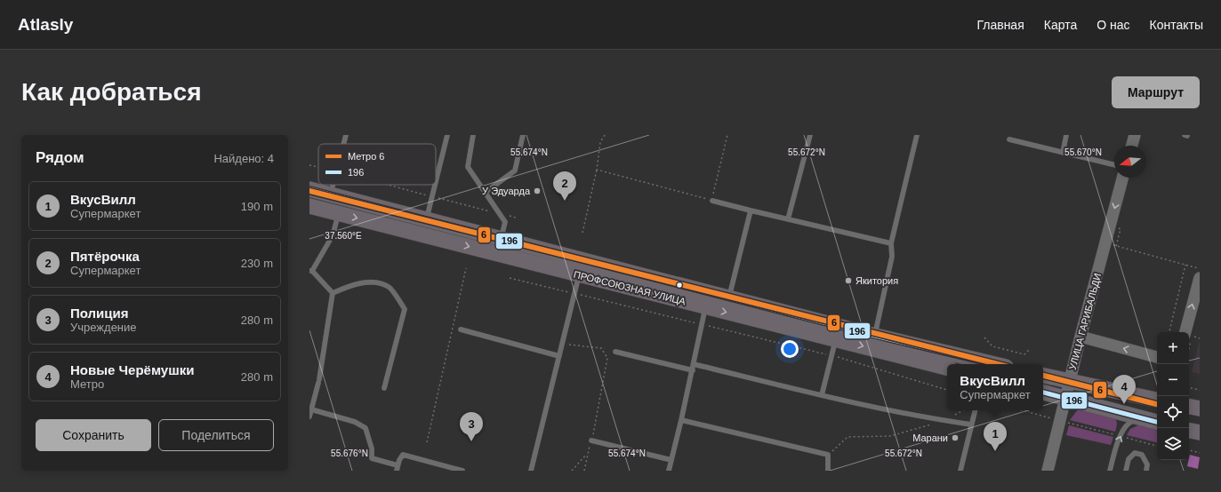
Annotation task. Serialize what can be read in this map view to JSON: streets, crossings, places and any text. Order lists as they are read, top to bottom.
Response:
{
  "streets": {
    "main road": ["ПРОФСОЮЗНАЯ УЛИЦА"],
    "street": ["УЛИЦА ГАРИБАЛЬДИ"]
  },
  "places": ["У Эдуарда", "Якитория", "Марани"],
  "lines": ["transit line 196", "metro line 6"],
  "legend": ["Метро 6", "196"],
  "north": "left",
  "page": {
    "header": "Atlasly",
    "nav": [
      "Главная",
      "Карта",
      "О нас",
      "Контакты"
    ],
    "buttons": [
      "Маршрут",
      ["Сохранить", "Поделиться"]
    ],
    "title": "Как добраться",
    "heading": ["Рядом", "Найдено: 4"],
    "pins": [
      "2",
      "4",
      "3",
      "1"
    ],
    "list": [
      {
        "mark": "1",
        "name": "ВкусВилл",
        "note": "Супермаркет",
        "value": "190 m"
      },
      {
        "mark": "2",
        "name": "Пятёрочка",
        "note": "Супермаркет",
        "value": "230 m"
      },
      {
        "mark": "3",
        "name": "Полиция",
        "note": "Учреждение",
        "value": "280 m"
      },
      {
        "mark": "4",
        "name": "Новые Черёмушки",
        "note": "Метро",
        "value": "280 m"
      }
    ],
    "map_buttons": ["+", "−"],
    "popup": ["ВкусВилл", "Супермаркет"]
  },
  "coordinates": [
    "55.674°N",
    "55.672°N",
    "55.670°N",
    "37.560°E",
    "55.676°N"
  ]
}
